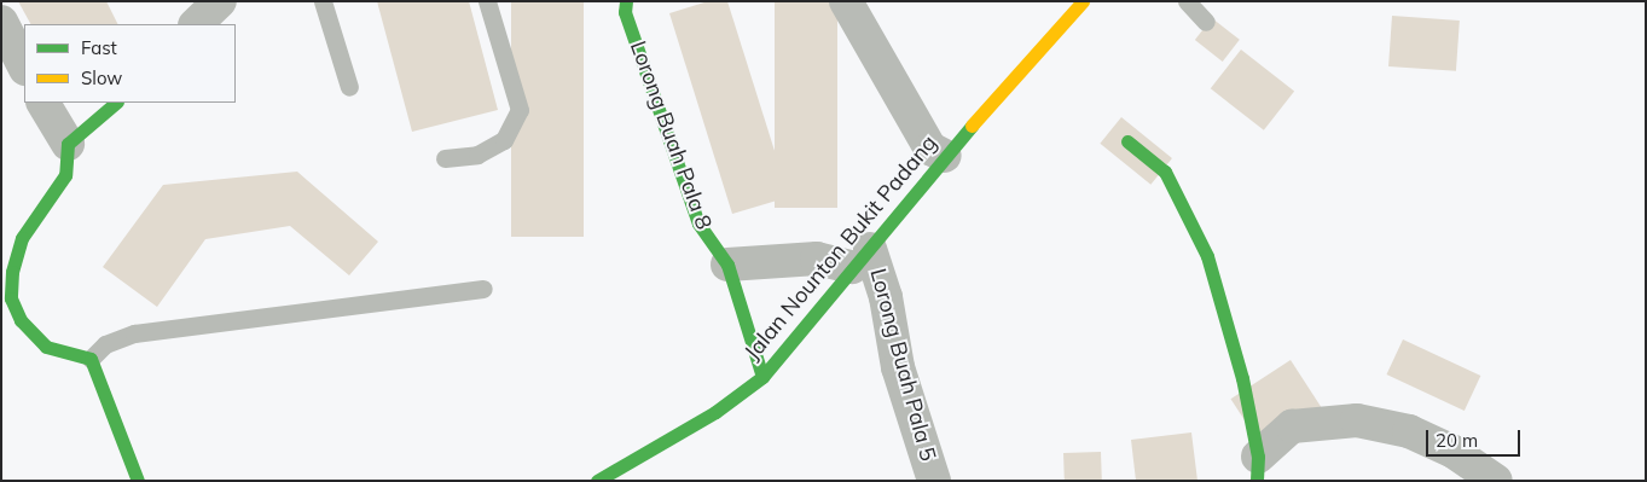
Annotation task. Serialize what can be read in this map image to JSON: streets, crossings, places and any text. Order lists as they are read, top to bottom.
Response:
{
  "streets": {
    "street": ["Lorong Buah Pala 8", "Jalan Nounton Bukit Padang", "Lorong Buah Pala 5"]
  },
  "crossings": [
    ["Lorong Buah Pala 8", "Jalan Nounton Bukit Padang"],
    ["Jalan Nounton Bukit Padang", "Lorong Buah Pala 5"]
  ],
  "legend": ["Fast", "Slow"],
  "scale_bar": "20 m"
}
